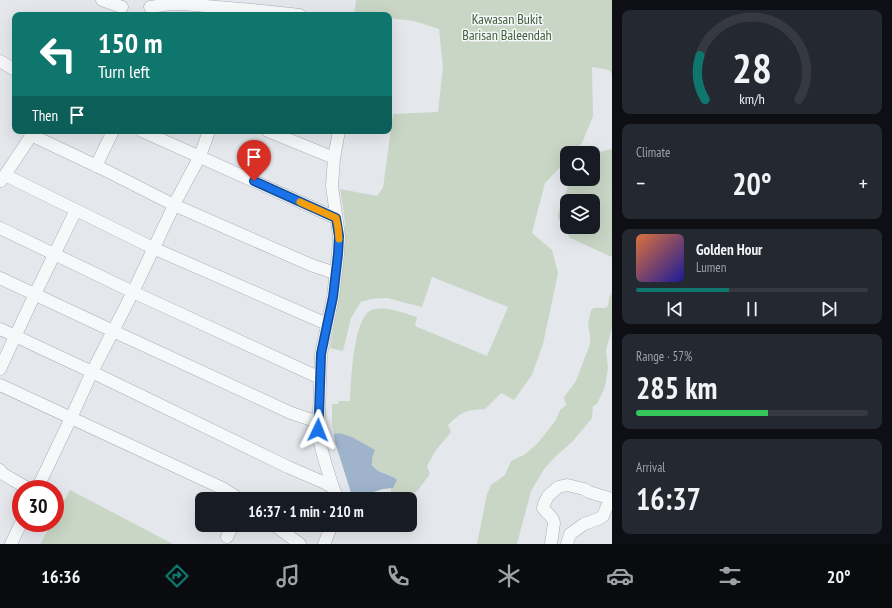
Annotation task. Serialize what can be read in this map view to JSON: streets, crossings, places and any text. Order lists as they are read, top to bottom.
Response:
{
  "parks": ["Kawasan Bukit Barisan Baleendah"],
  "page": {
    "turn": ["150 m", "Turn left"],
    "then": "Then",
    "tile": [
      "Climate",
      ["Range · 57%", "285 km"],
      ["Arrival", "16:37"]
    ],
    "heat": ["−", "20°", "+"],
    "song": ["Golden Hour", "Lumen"],
    "limit": "30",
    "trip": "16:37 · 1 min · 210 m",
    "tabs": ["16:36", "20°"],
    "gauge": ["28", "km/h"]
  }
}
